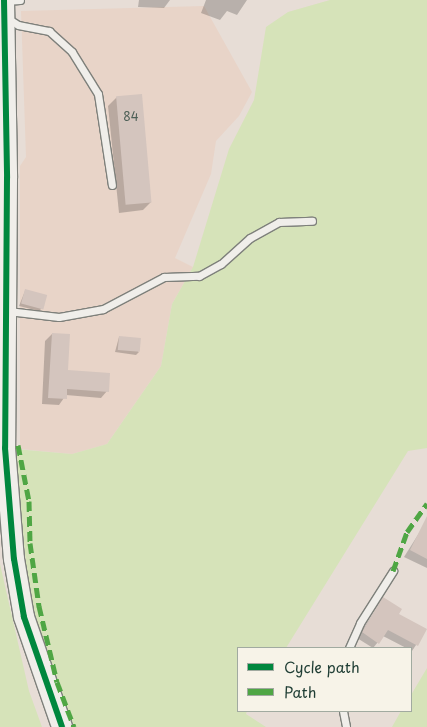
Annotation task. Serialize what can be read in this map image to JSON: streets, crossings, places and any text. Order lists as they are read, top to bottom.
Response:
{
  "house_numbers": ["84"],
  "legend": ["Cycle path", "Path"]
}
